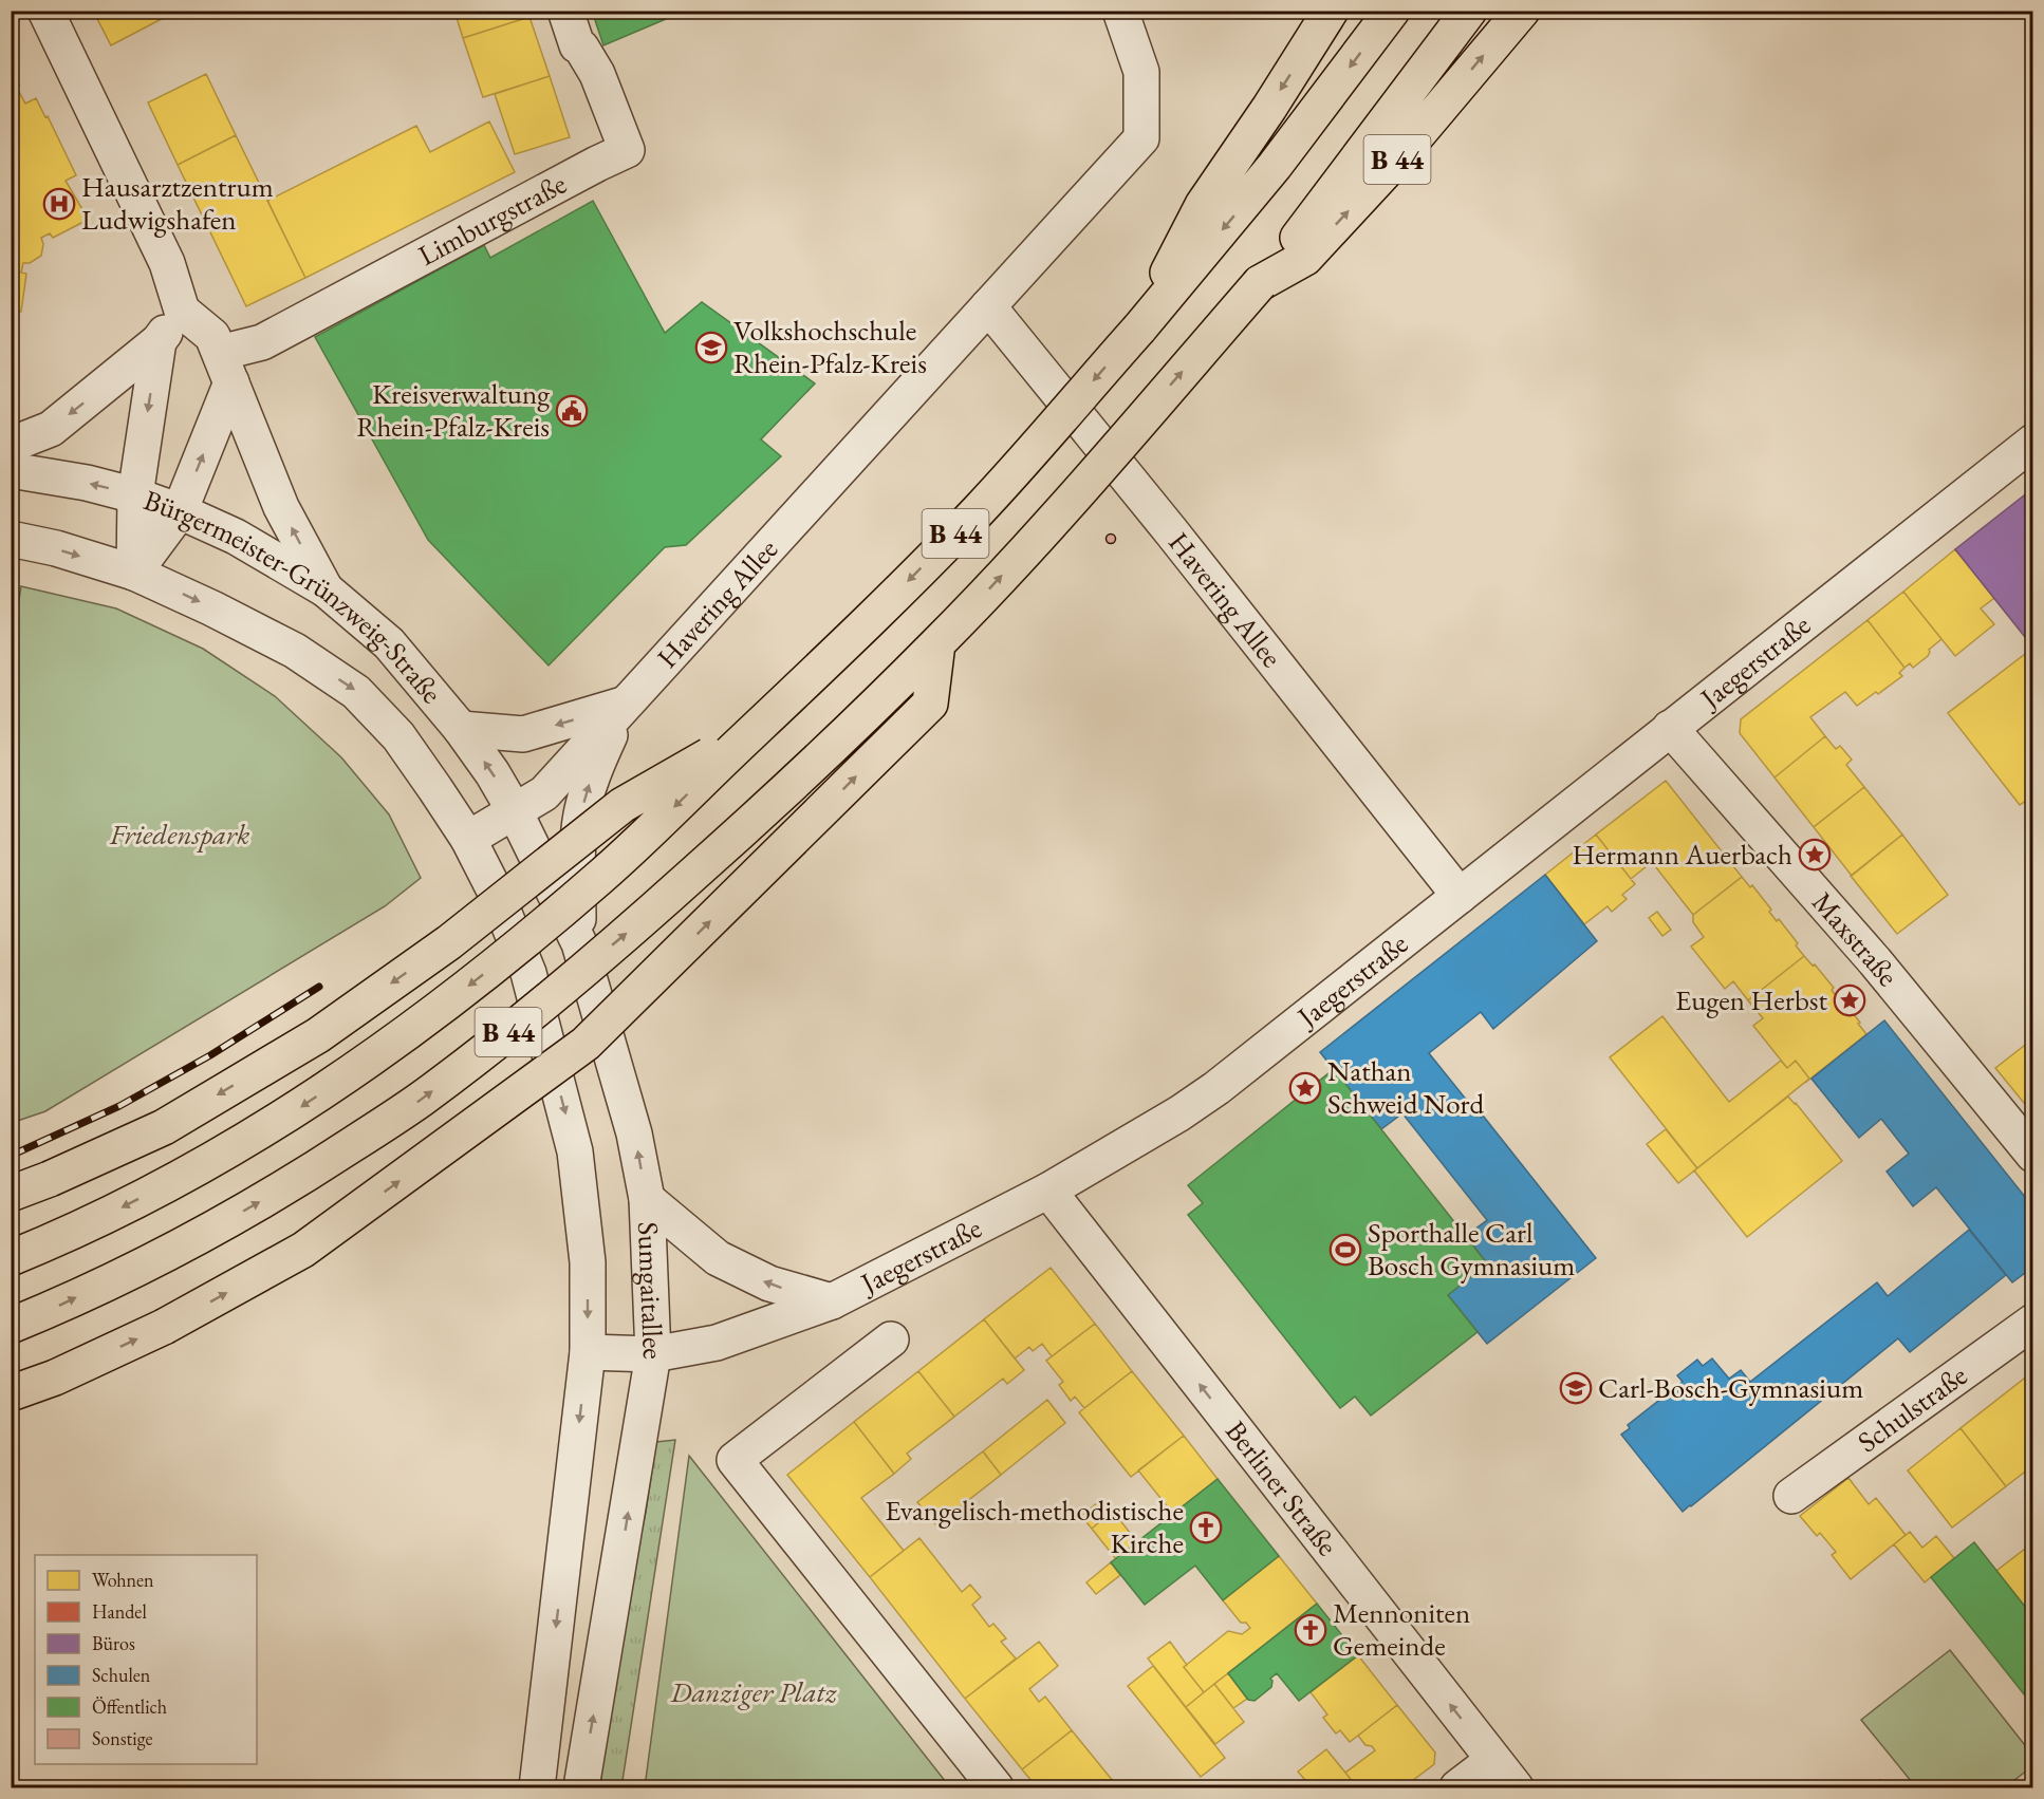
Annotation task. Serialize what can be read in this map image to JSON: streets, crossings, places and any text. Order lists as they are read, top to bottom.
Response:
{
  "streets": {
    "highway": ["B 44"],
    "street": [
      "Limburgstraße",
      "Havering Allee",
      "Bürgermeister-Grünzweig-Straße",
      "Jaegerstraße",
      "Maxstraße",
      "Sumgaitallee",
      "Schulstraße",
      "Berliner Straße"
    ]
  },
  "crossings": [
    ["Havering Allee", "Bürgermeister-Grünzweig-Straße"],
    ["Havering Allee", "Jaegerstraße"],
    ["Havering Allee", "Sumgaitallee"],
    ["Bürgermeister-Grünzweig-Straße", "Sumgaitallee"],
    ["Jaegerstraße", "Maxstraße"],
    ["Jaegerstraße", "Sumgaitallee"],
    ["Jaegerstraße", "Berliner Straße"]
  ],
  "one_way": ["Berliner Straße"],
  "parks": ["Friedenspark", "Danziger Platz"],
  "places": {
    "hospital": ["Hausarztzentrum Ludwigshafen"],
    "school or university": ["Volkshochschule Rhein-Pfalz-Kreis", "Carl-Bosch-Gymnasium"],
    "public building": ["Kreisverwaltung Rhein-Pfalz-Kreis"],
    "place": ["Hermann Auerbach", "Eugen Herbst", "Nathan Schweid Nord"],
    "sports": ["Sporthalle Carl Bosch Gymnasium"],
    "church": ["Evangelisch-methodistische Kirche", "Mennoniten Gemeinde"]
  },
  "legend": [
    "Wohnen",
    "Handel",
    "Büros",
    "Schulen",
    "Öffentlich",
    "Sonstige"
  ]
}
